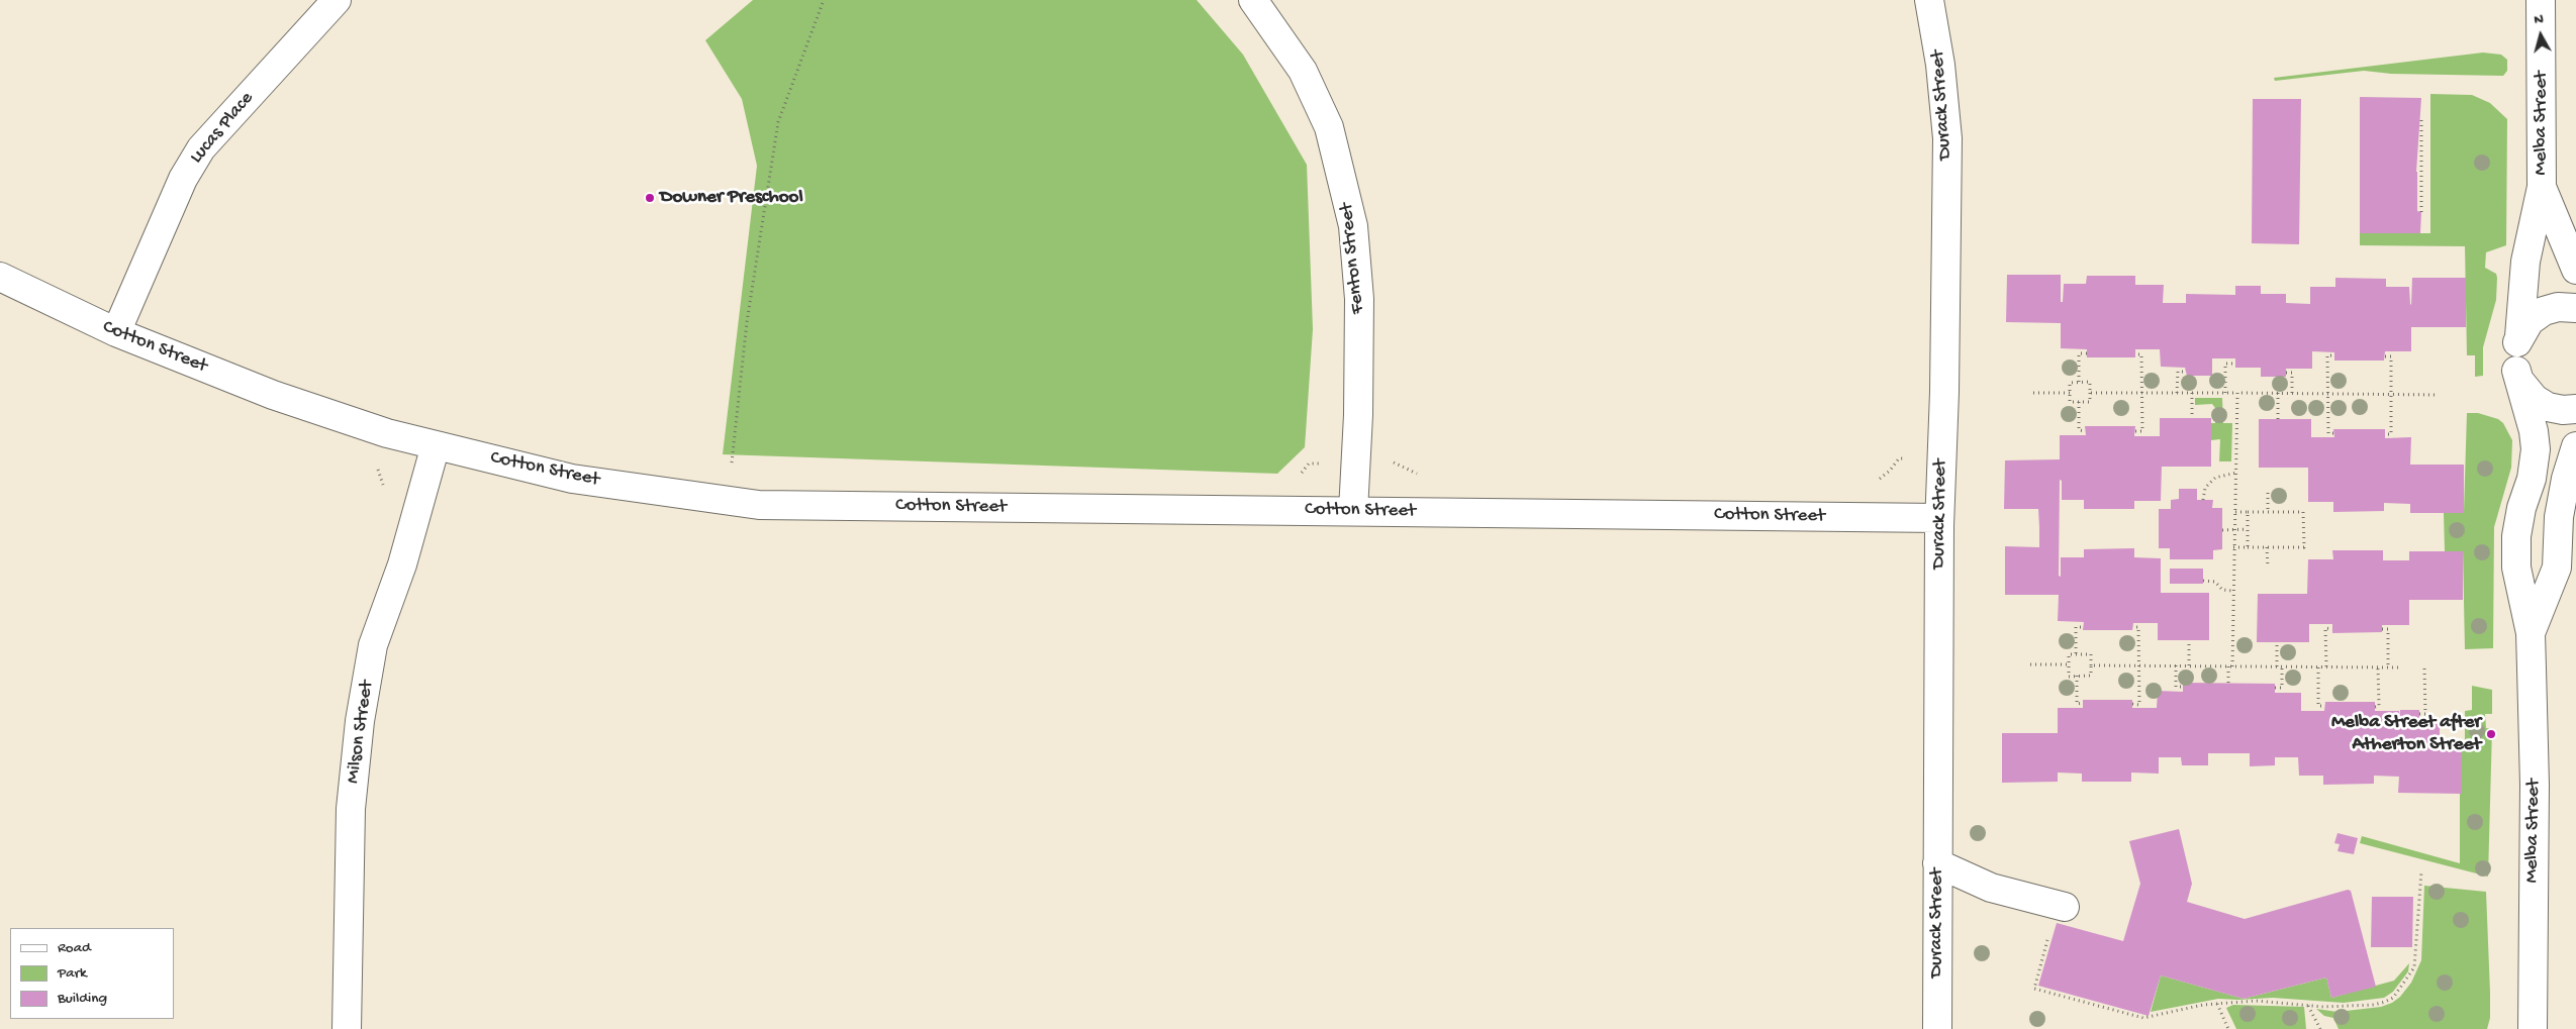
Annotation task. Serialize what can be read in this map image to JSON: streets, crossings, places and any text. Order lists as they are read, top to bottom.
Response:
{
  "streets": {
    "street": [
      "Durack Street",
      "Melba Street",
      "Lucas Place",
      "Fenton Street",
      "Cotton Street",
      "Milson Street"
    ]
  },
  "crossings": [
    ["Durack Street", "Cotton Street"],
    ["Lucas Place", "Cotton Street"],
    ["Fenton Street", "Cotton Street"],
    ["Cotton Street", "Milson Street"]
  ],
  "places": ["Downer Preschool", "Melba Street after Atherton Street"],
  "legend": ["Road", "Park", "Building"],
  "north": "top"
}
